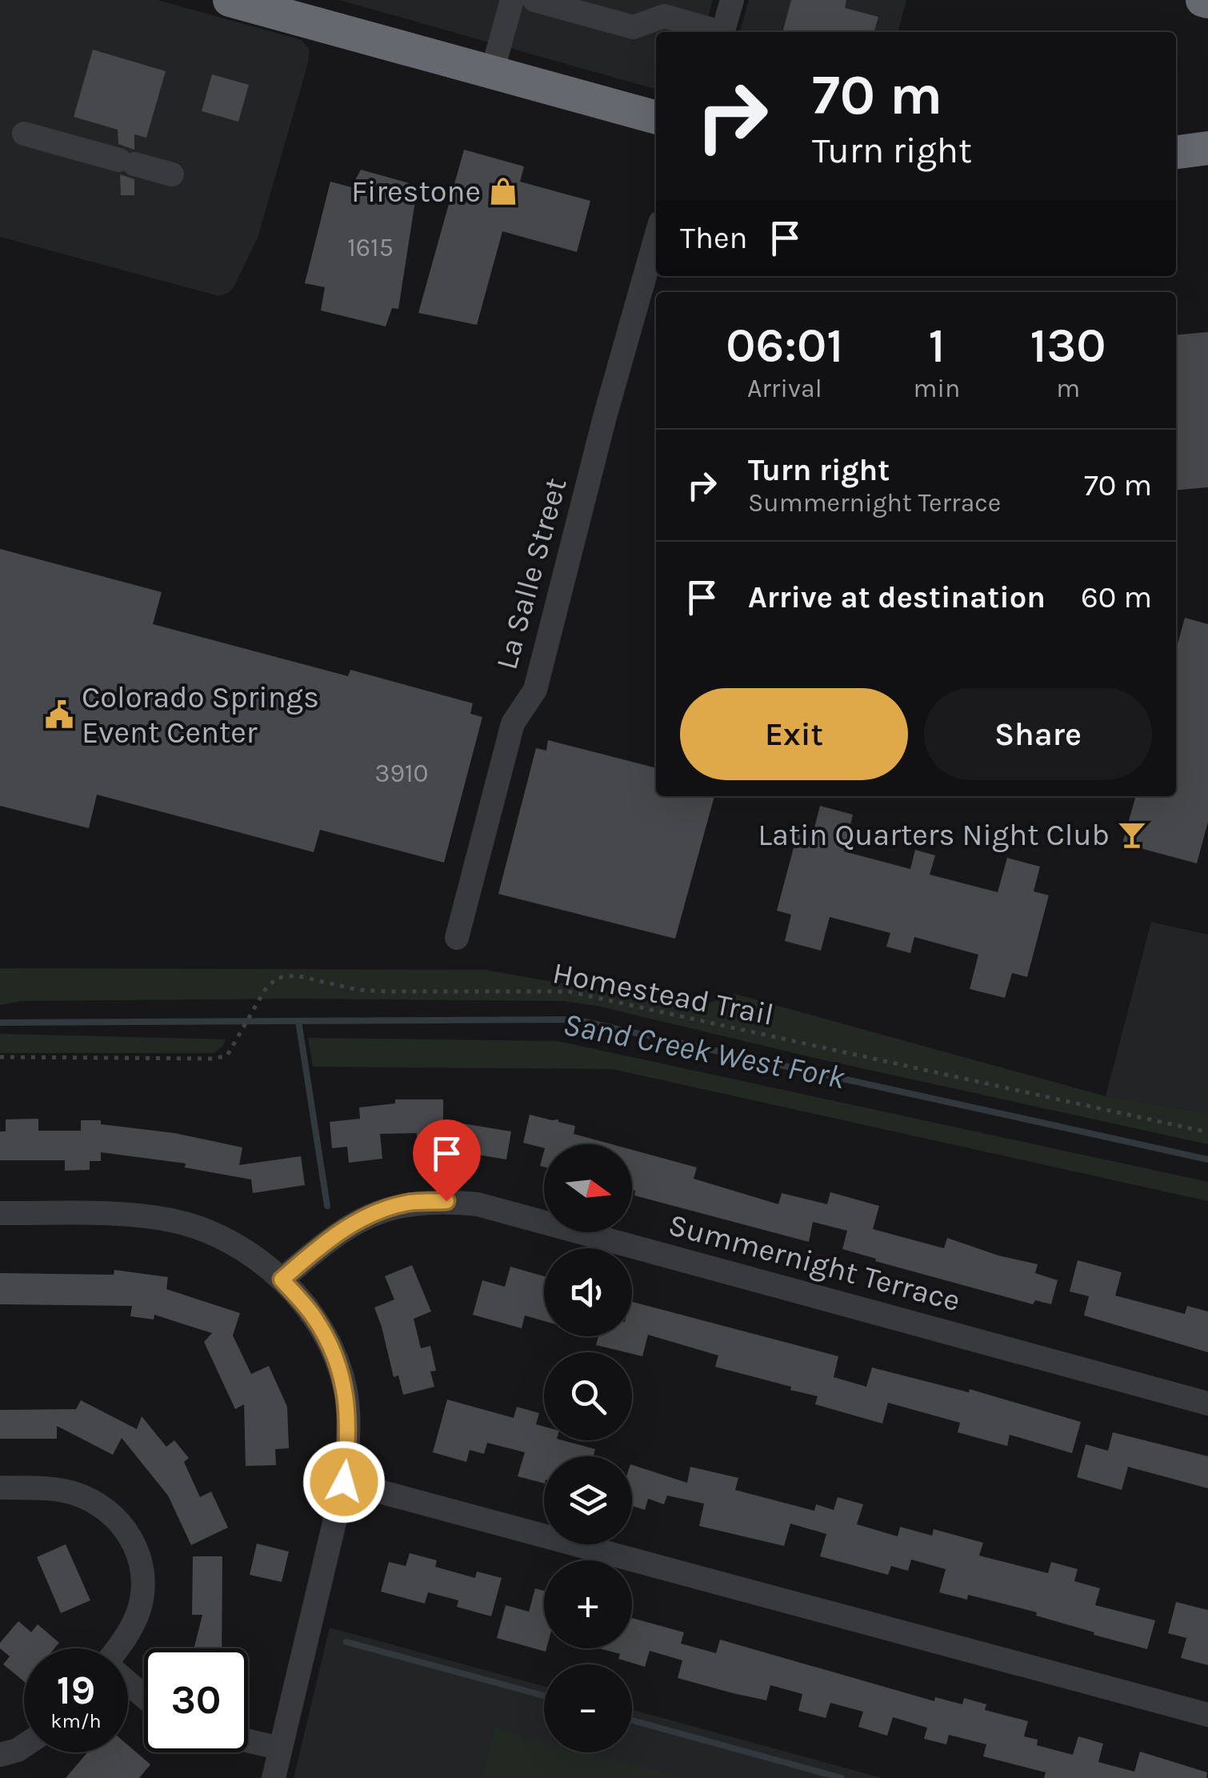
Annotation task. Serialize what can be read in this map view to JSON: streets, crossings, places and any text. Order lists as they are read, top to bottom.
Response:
{
  "streets": {
    "street": ["La Salle Street", "Summernight Terrace"],
    "path": ["Homestead Trail"]
  },
  "water": ["Sand Creek West Fork"],
  "places": {
    "shop": ["Firestone"],
    "public building": ["Colorado Springs Event Center"],
    "bar": ["Latin Quarters Night Club"]
  },
  "house_numbers": ["1615", "3910"],
  "north": "right",
  "page": {
    "turn": ["70 m", "Turn right"],
    "then": "Then",
    "eta": [
      "06:01",
      "Arrival",
      "1",
      "min",
      "130",
      "m"
    ],
    "list": [
      {
        "name": "Turn right",
        "note": "Summernight Terrace",
        "value": "70 m"
      },
      {
        "name": "Arrive at destination",
        "value": "60 m"
      }
    ],
    "buttons": ["Exit", "Share"],
    "map_buttons": ["+", "−"],
    "speed": "19 km/h",
    "limit": "30"
  }
}
